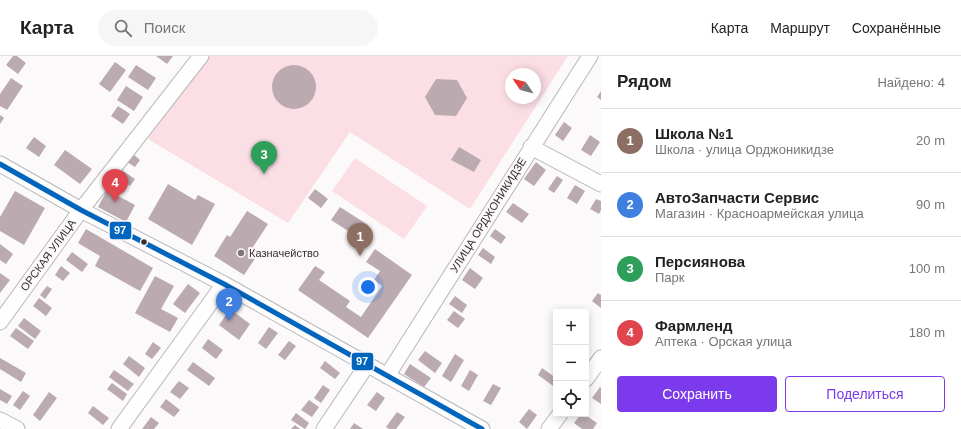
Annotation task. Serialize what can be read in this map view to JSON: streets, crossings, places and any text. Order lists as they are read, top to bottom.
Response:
{
  "streets": {
    "street": ["УЛИЦА ОРДЖОНИКИДЗЕ", "ОРСКАЯ УЛИЦА"]
  },
  "places": ["Казначейство"],
  "lines": ["transit line 97"],
  "north": "top left",
  "page": {
    "header": "Карта",
    "search": "Поиск",
    "nav": ["Карта", "Маршрут", "Сохранённые"],
    "heading": ["Рядом", "Найдено: 4"],
    "list": [
      {
        "mark": "1",
        "name": "Школа №1",
        "note": "Школа · улица Орджоникидзе",
        "value": "20 m"
      },
      {
        "mark": "2",
        "name": "АвтоЗапчасти Сервис",
        "note": "Магазин · Красноармейская улица",
        "value": "90 m"
      },
      {
        "mark": "3",
        "name": "Персиянова",
        "note": "Парк",
        "value": "100 m"
      },
      {
        "mark": "4",
        "name": "Фармленд",
        "note": "Аптека · Орская улица",
        "value": "180 m"
      }
    ],
    "pins": [
      "3",
      "4",
      "1",
      "2"
    ],
    "map_buttons": ["+", "−"],
    "buttons": ["Сохранить", "Поделиться"]
  }
}
